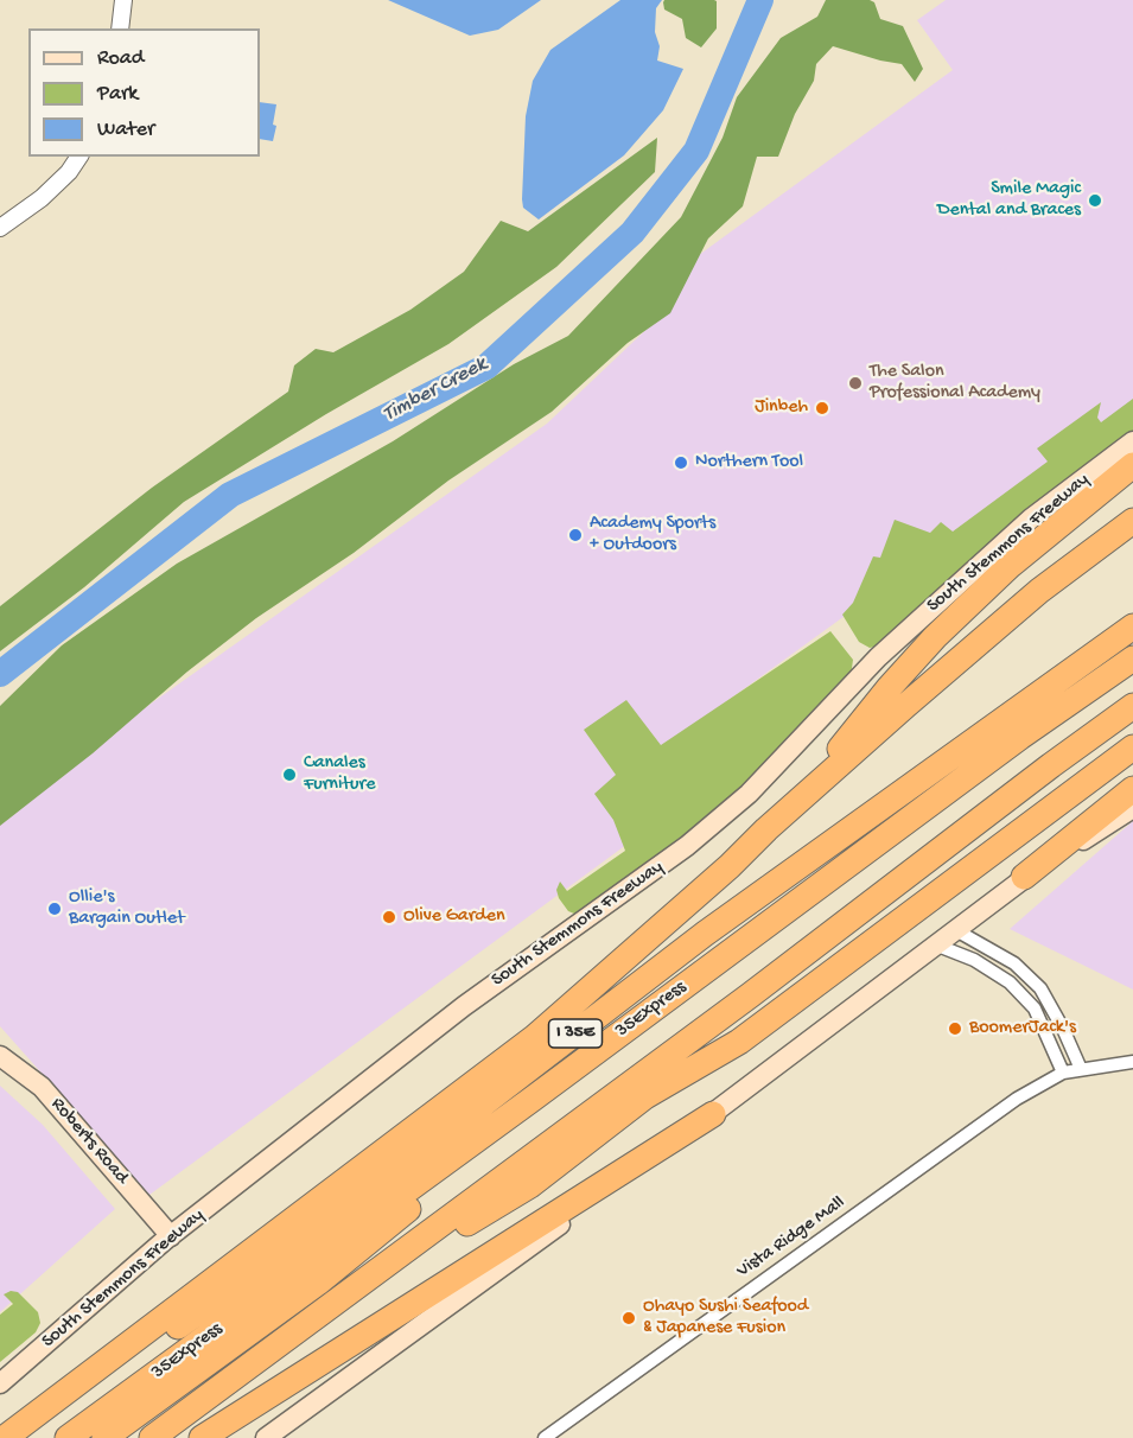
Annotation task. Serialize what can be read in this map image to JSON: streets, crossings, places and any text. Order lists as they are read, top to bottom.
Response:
{
  "streets": {
    "highway": ["35Express", "I 35E"],
    "main road": ["South Stemmons Freeway", "Roberts Road"],
    "street": ["Vista Ridge Mall"]
  },
  "crossings": [
    ["South Stemmons Freeway", "Roberts Road"]
  ],
  "water": ["Timber Creek"],
  "places": [
    "Smile Magic Dental and Braces",
    "The Salon Professional Academy",
    "Jinbeh",
    "Northern Tool",
    "Academy Sports + Outdoors",
    "Canales Furniture",
    "Ollie's Bargain Outlet",
    "Olive Garden",
    "BoomerJack's",
    "Ohayo Sushi Seafood & Japanese Fusion"
  ],
  "legend": ["Road", "Park", "Water"]
}
